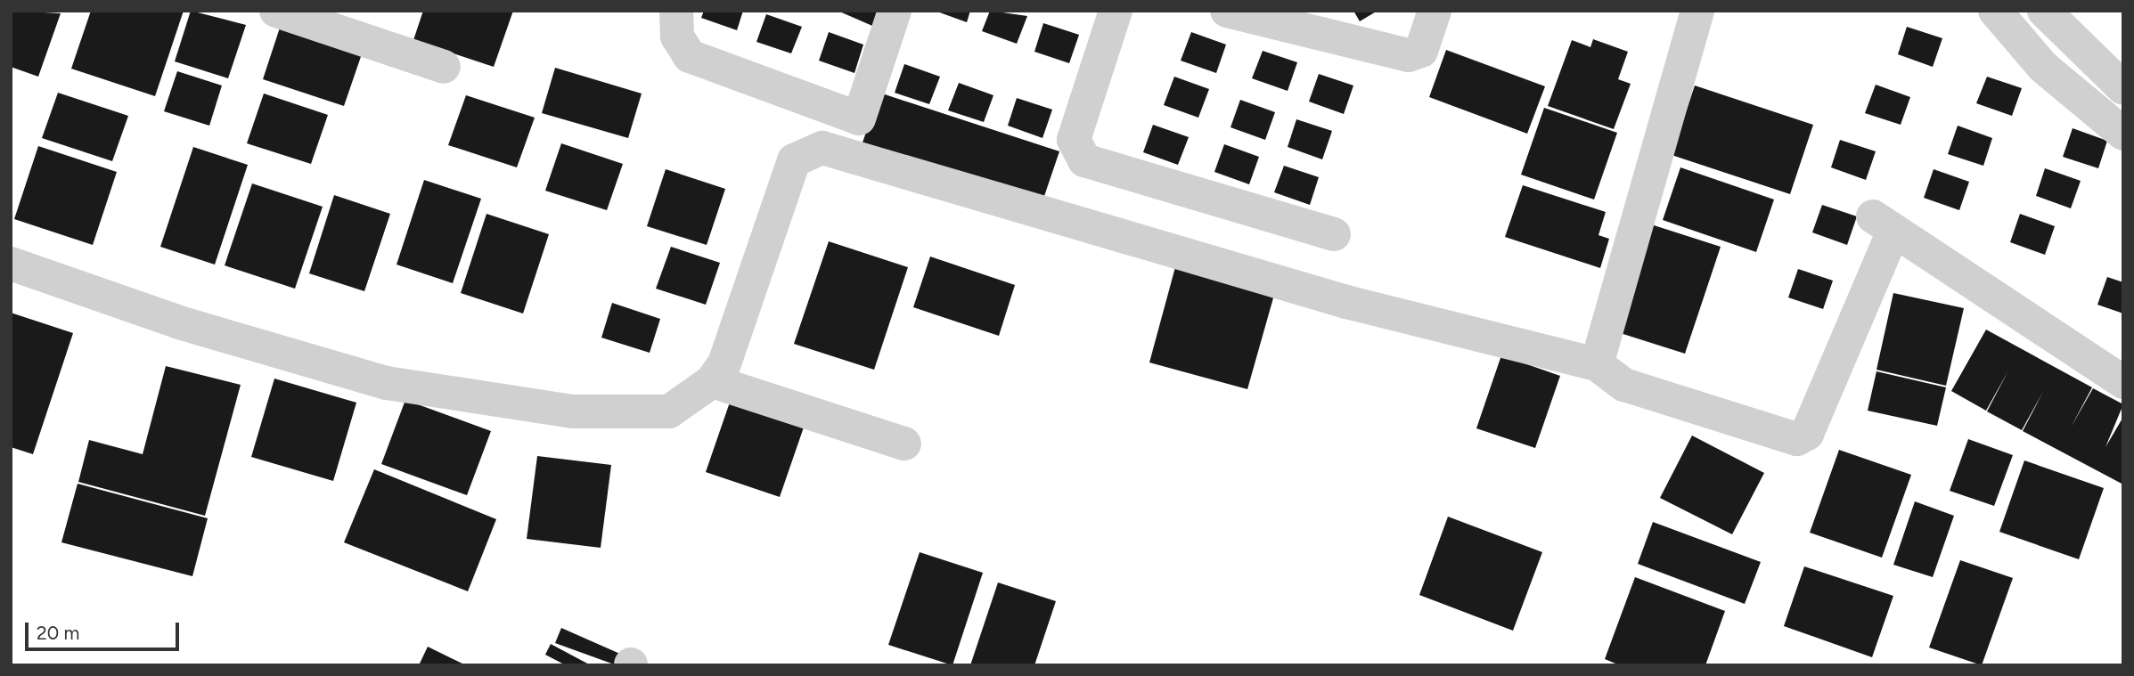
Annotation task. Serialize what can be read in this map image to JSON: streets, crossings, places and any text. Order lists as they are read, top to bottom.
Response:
{
  "scale_bar": "20 m"
}
